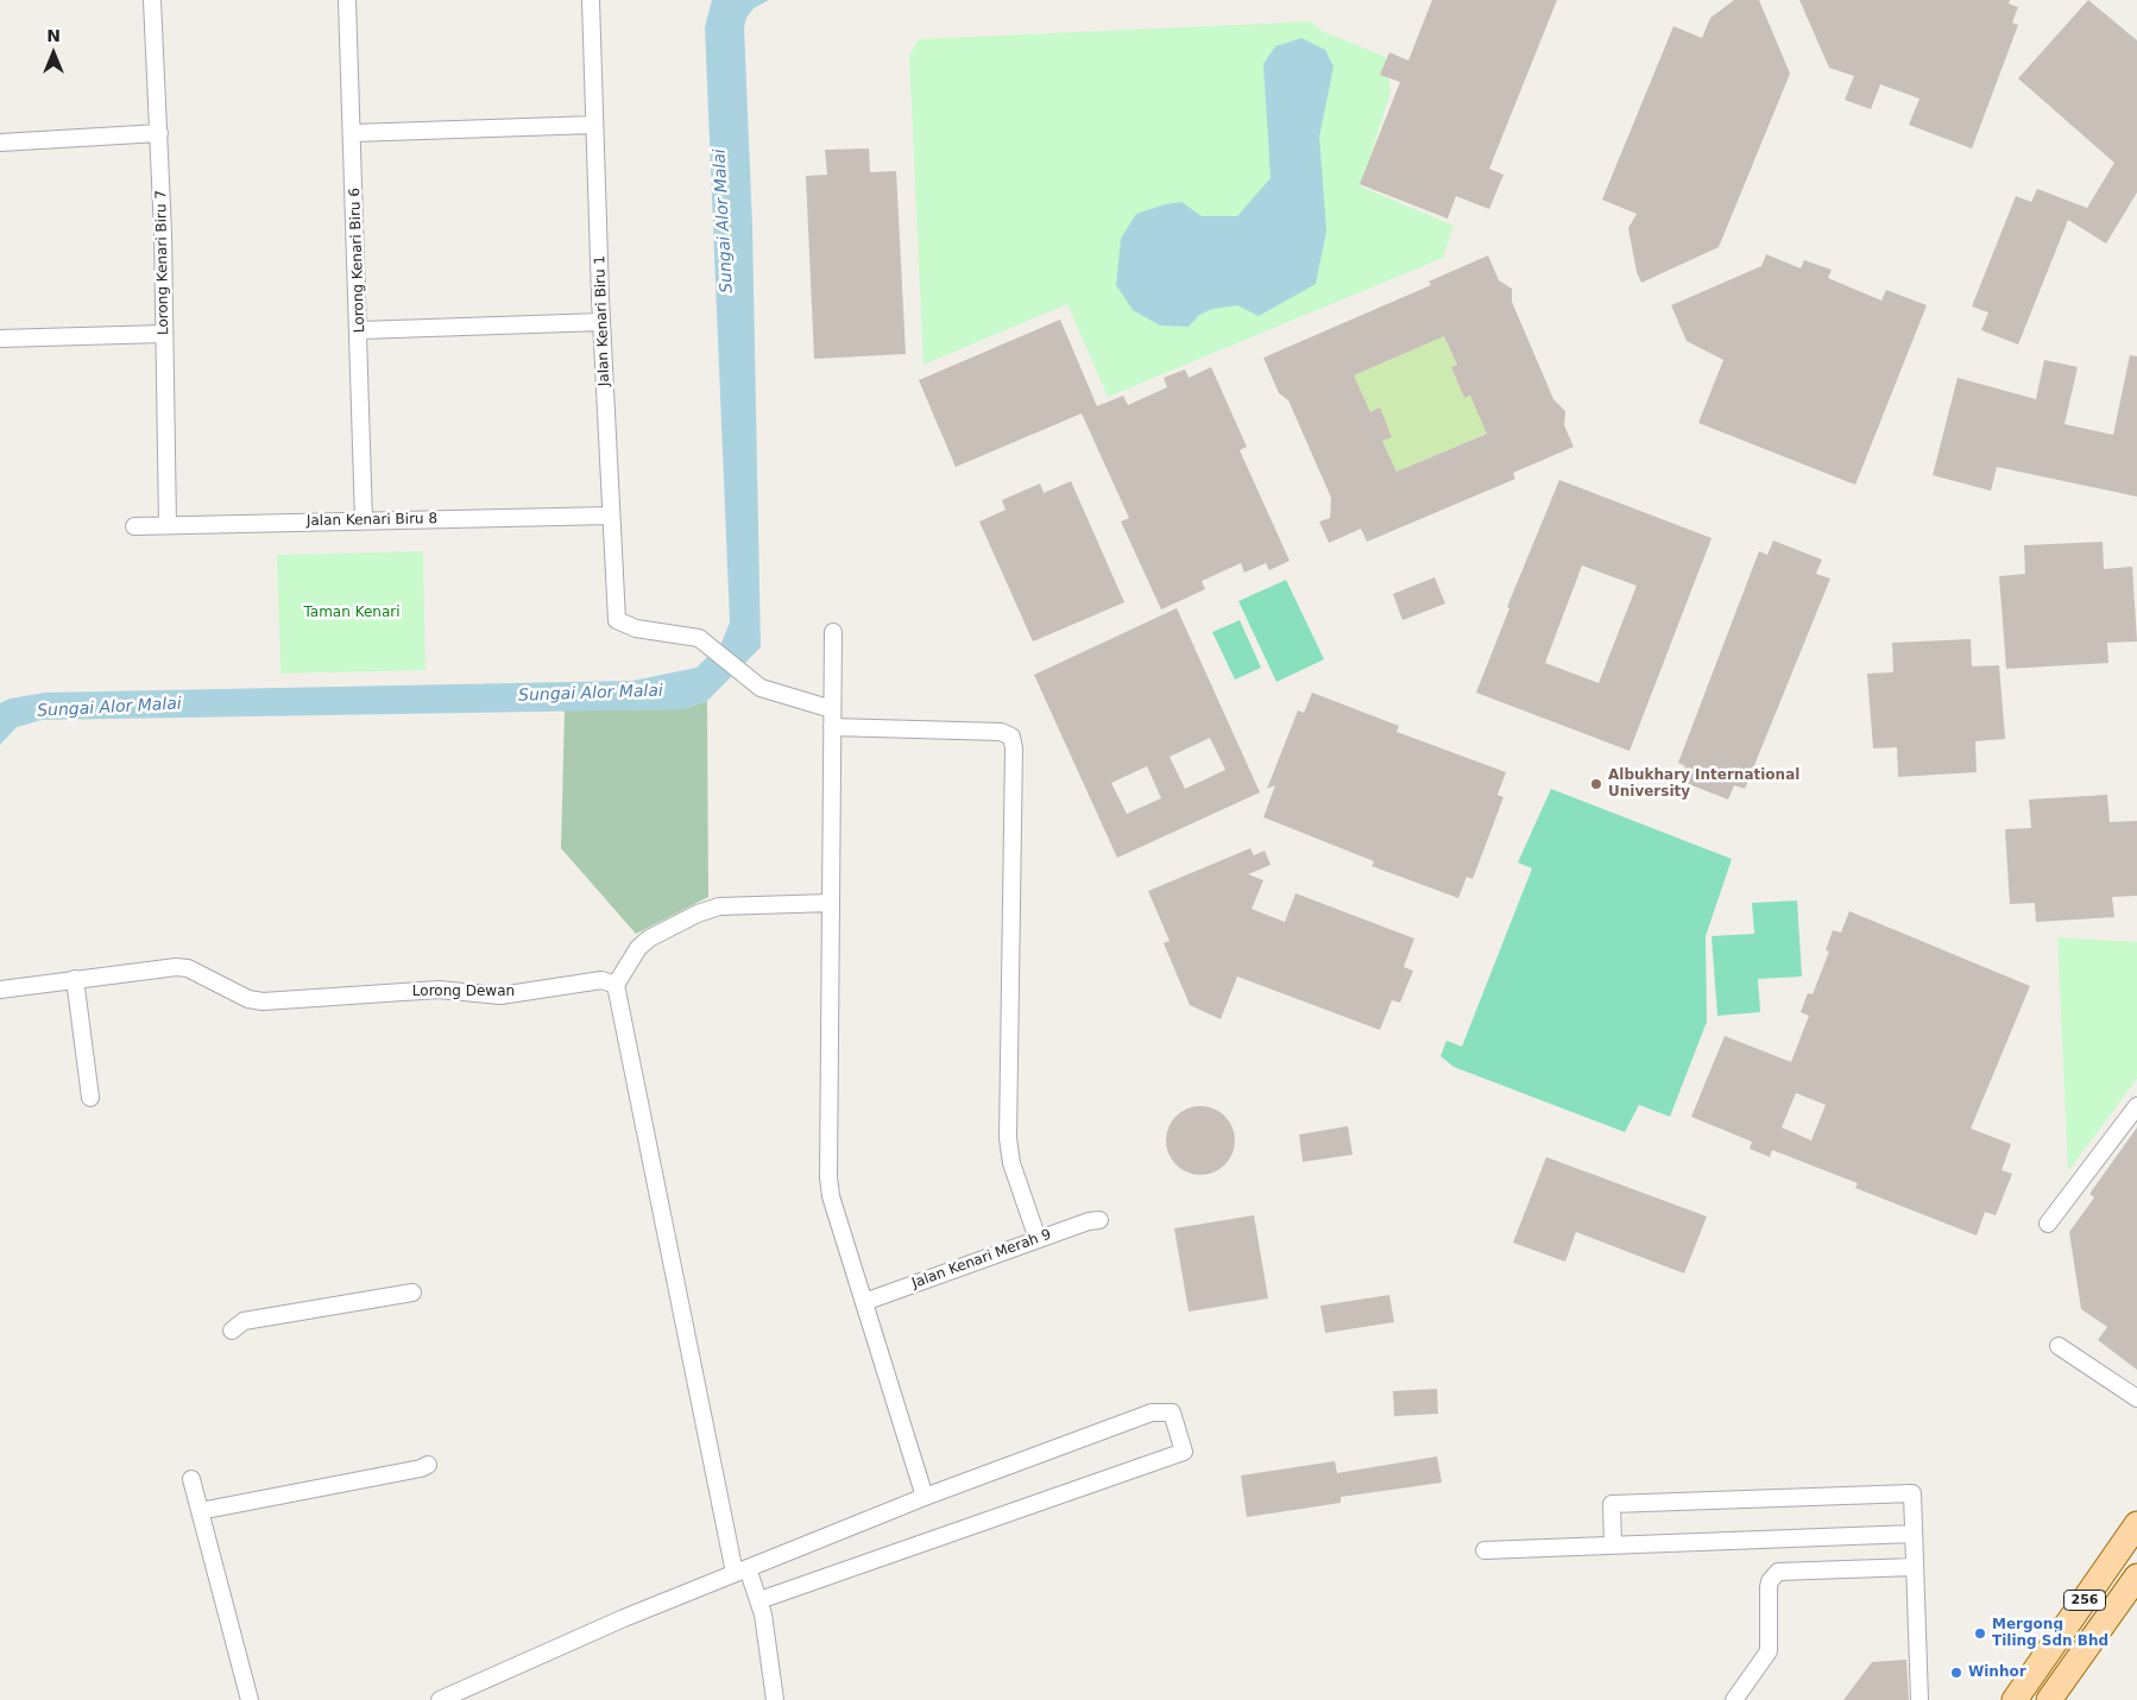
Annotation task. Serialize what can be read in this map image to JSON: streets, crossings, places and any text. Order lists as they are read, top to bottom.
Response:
{
  "streets": {
    "main road": ["256"],
    "street": [
      "Lorong Kenari Biru 6",
      "Lorong Kenari Biru 7",
      "Jalan Kenari Biru 1",
      "Jalan Kenari Biru 8",
      "Lorong Dewan",
      "Jalan Kenari Merah 9"
    ]
  },
  "crossings": [
    ["Lorong Kenari Biru 6", "Jalan Kenari Biru 8"],
    ["Lorong Kenari Biru 7", "Jalan Kenari Biru 8"],
    ["Jalan Kenari Biru 1", "Jalan Kenari Biru 8"]
  ],
  "water": ["Sungai Alor Malai"],
  "parks": ["Taman Kenari"],
  "places": ["Albukhary International University", "Mergong Tiling Sdn Bhd", "Winhor"],
  "north": "top"
}
